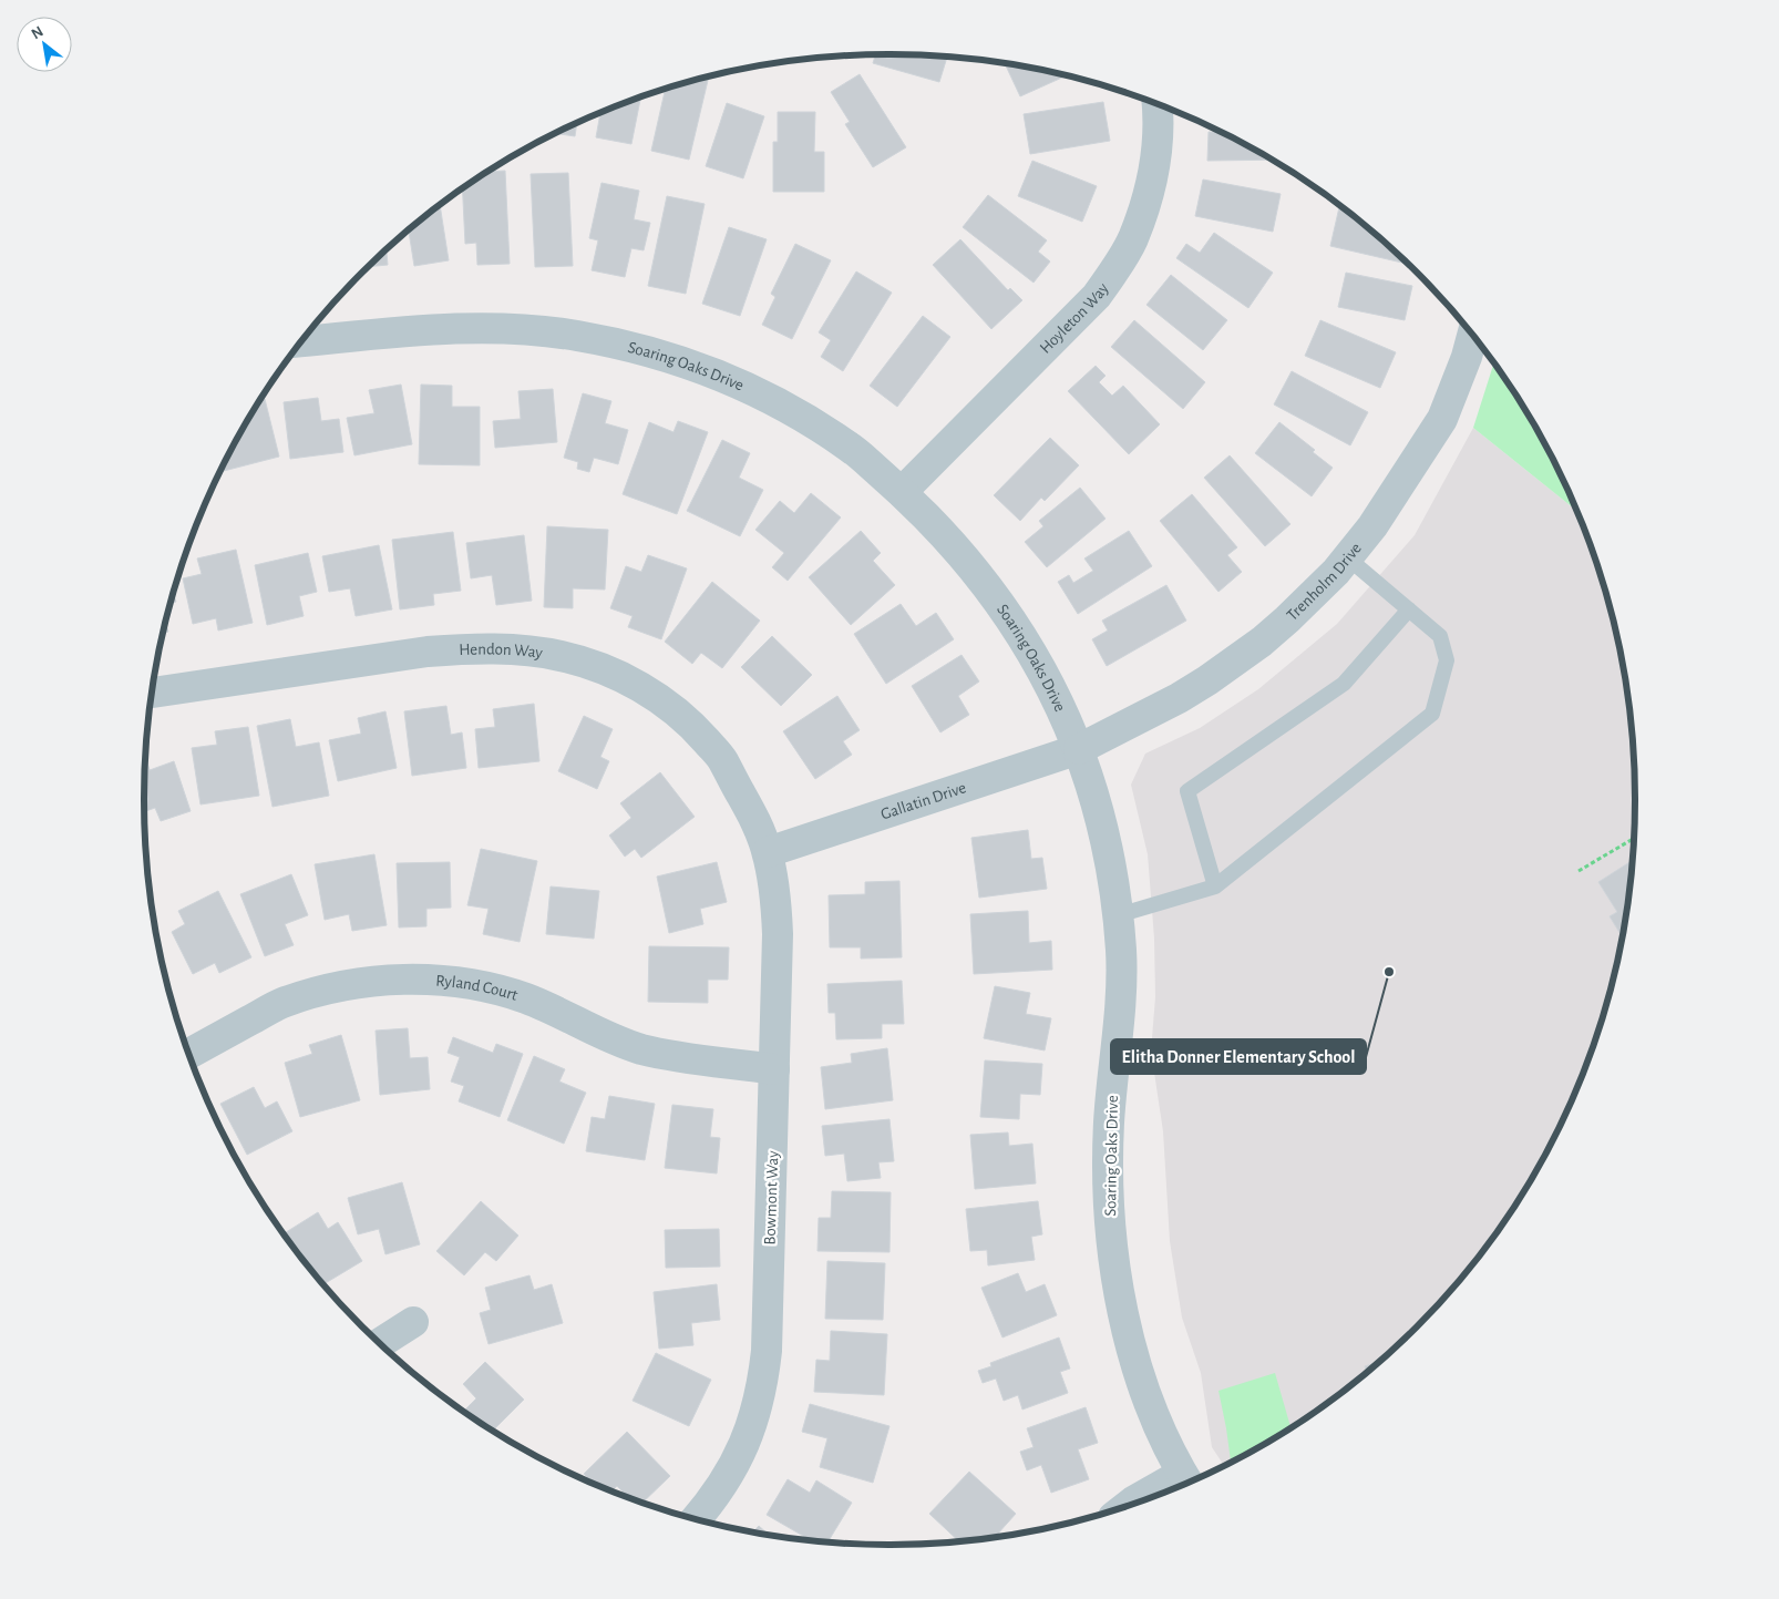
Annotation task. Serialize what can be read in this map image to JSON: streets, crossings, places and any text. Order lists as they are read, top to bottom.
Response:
{
  "streets": {
    "street": [
      "Hoyleton Way",
      "Soaring Oaks Drive",
      "Trenholm Drive",
      "Hendon Way",
      "Gallatin Drive",
      "Ryland Court",
      "Bowmont Way"
    ]
  },
  "crossings": [
    ["Hoyleton Way", "Soaring Oaks Drive"],
    ["Soaring Oaks Drive", "Trenholm Drive"],
    ["Soaring Oaks Drive", "Gallatin Drive"],
    ["Trenholm Drive", "Gallatin Drive"],
    ["Hendon Way", "Gallatin Drive"],
    ["Hendon Way", "Bowmont Way"],
    ["Gallatin Drive", "Bowmont Way"],
    ["Ryland Court", "Bowmont Way"]
  ],
  "places": ["Elitha Donner Elementary School"],
  "north": "top left"
}
